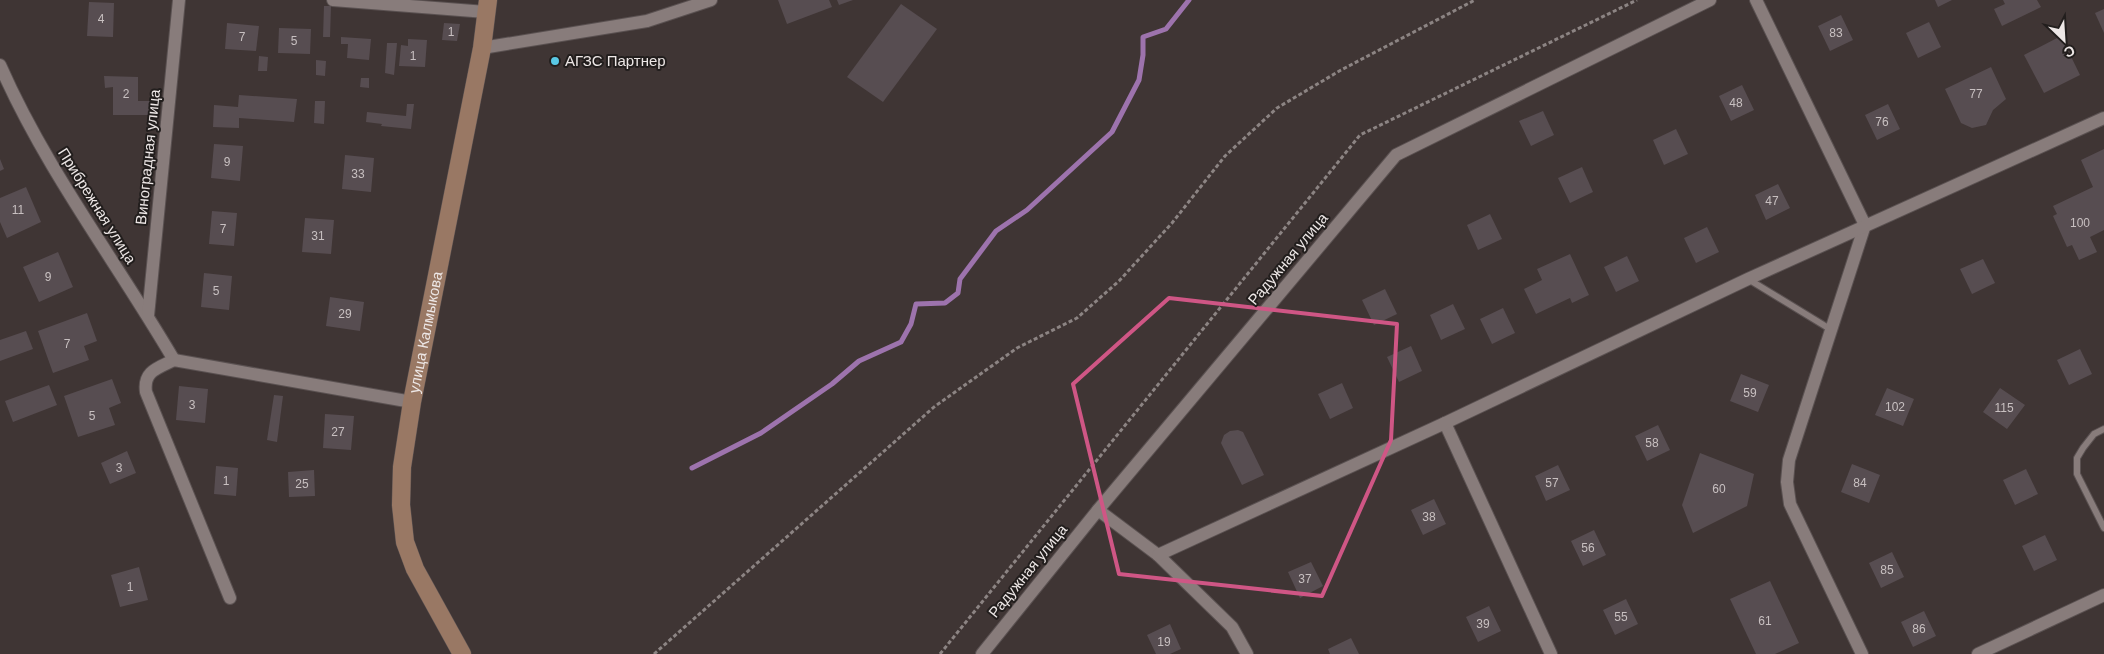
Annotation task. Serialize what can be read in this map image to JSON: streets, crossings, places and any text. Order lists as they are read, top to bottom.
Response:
{
  "streets": {
    "main road": ["улица Калмыкова"],
    "street": ["Виноградная улица", "Прибрежная улица", "Радужная улица"]
  },
  "crossings": [
    ["Виноградная улица", "Прибрежная улица"]
  ],
  "places": ["АГЗС Партнер"],
  "house_numbers": [
    "4",
    "1",
    "83",
    "7",
    "5",
    "1",
    "2",
    "77",
    "48",
    "76",
    "9",
    "33",
    "47",
    "11",
    "100",
    "7",
    "31",
    "9",
    "5",
    "29",
    "7",
    "59",
    "3",
    "102",
    "115",
    "5",
    "27",
    "58",
    "3",
    "1",
    "57",
    "84",
    "25",
    "60",
    "38",
    "56",
    "85",
    "37",
    "1",
    "55",
    "61",
    "39",
    "86",
    "19"
  ],
  "north": "bottom right"
}
